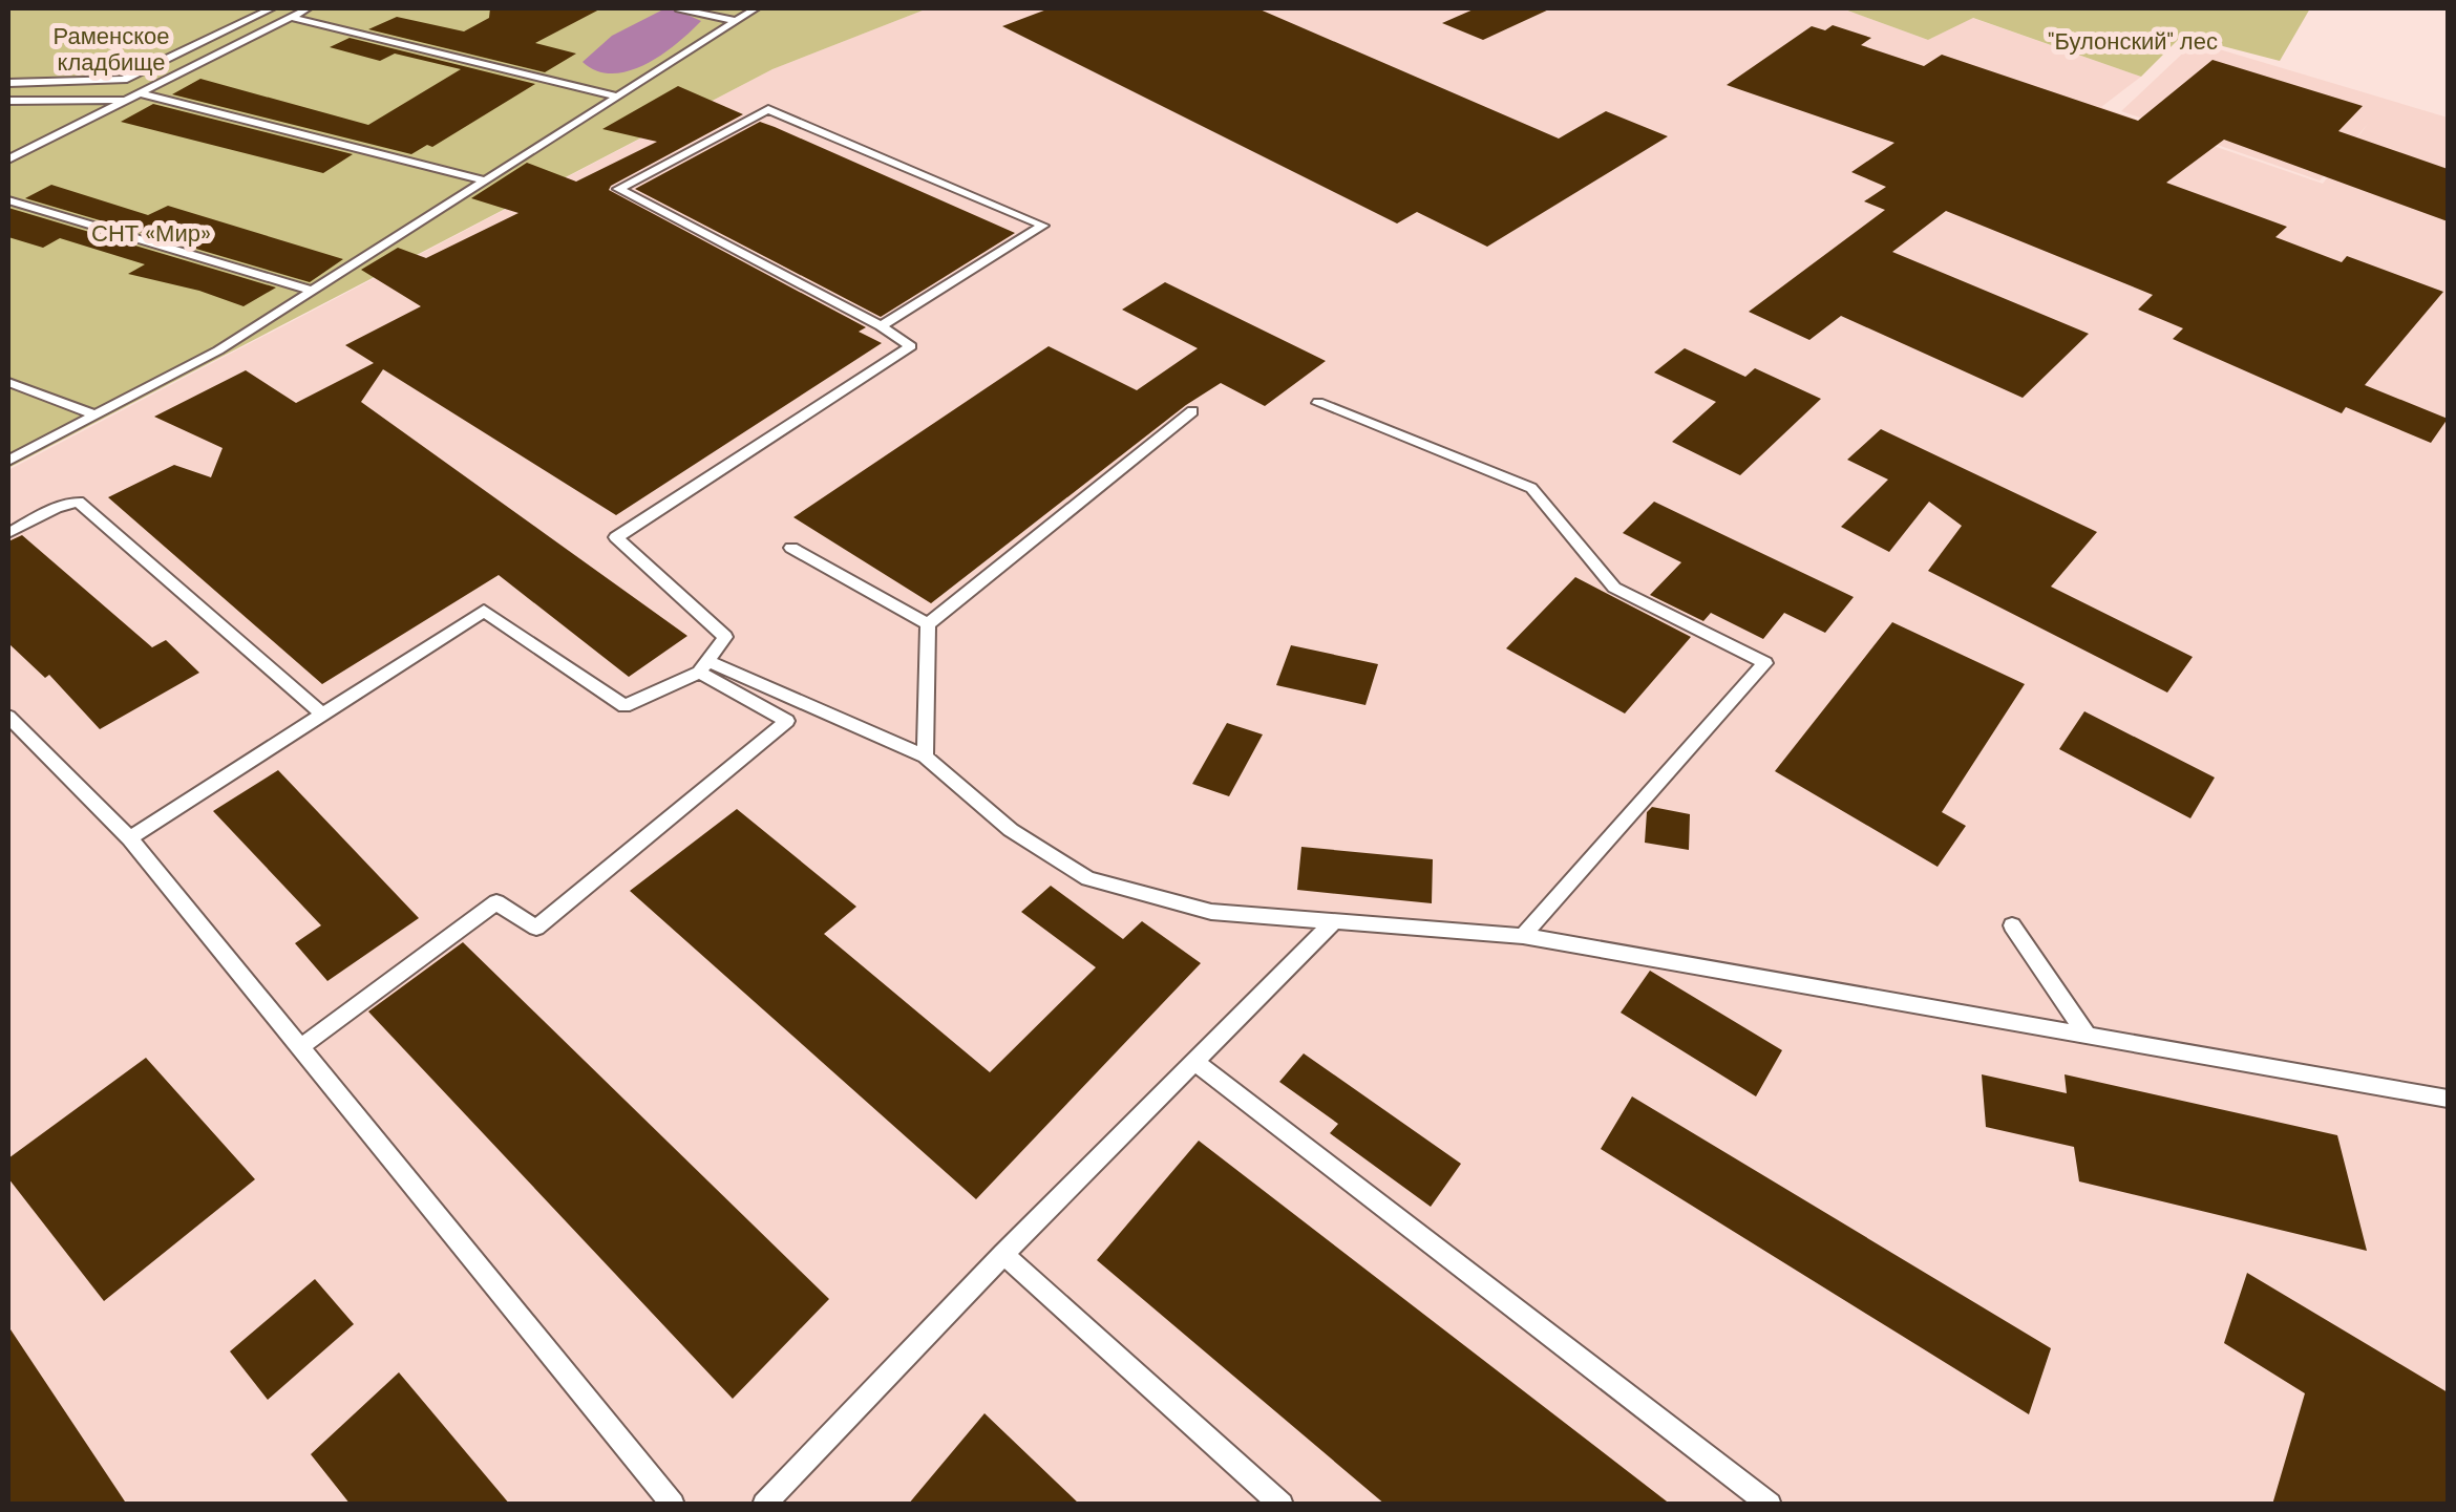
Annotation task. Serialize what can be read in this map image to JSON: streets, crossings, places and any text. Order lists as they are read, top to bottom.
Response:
{
  "parks": ["Раменское кладбище", "\"Булонский\" лес", "СНТ «Мир»"]
}
